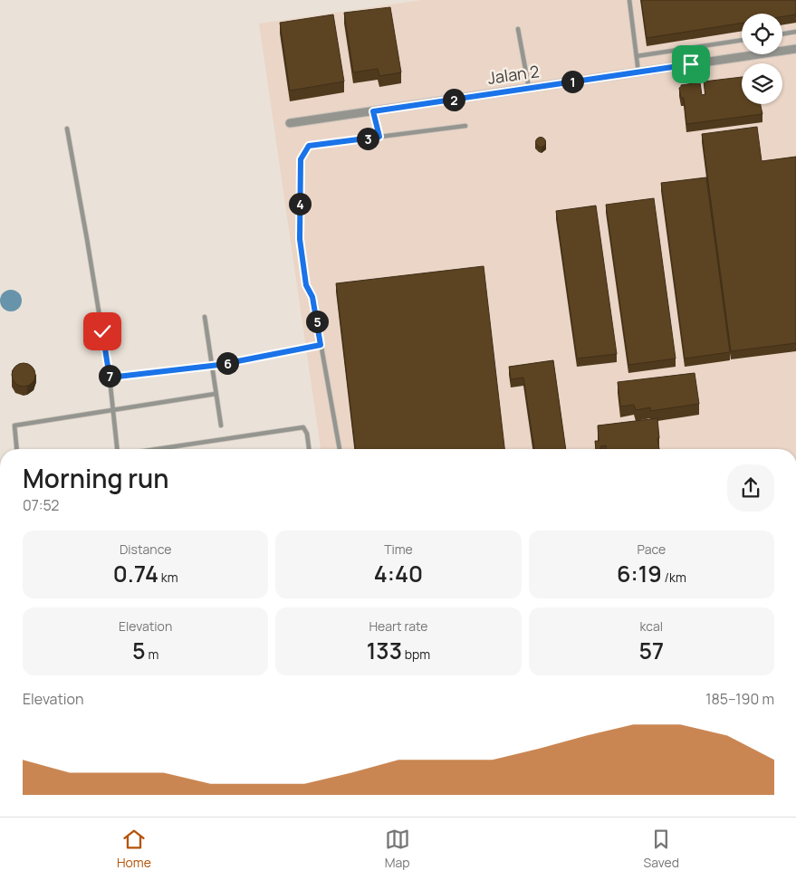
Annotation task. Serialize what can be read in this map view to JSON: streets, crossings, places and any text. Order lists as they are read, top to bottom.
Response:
{
  "streets": {
    "street": ["Jalan 2"]
  },
  "page": {
    "pins": [
      "1",
      "2",
      "3",
      "4",
      "5",
      "6",
      "7"
    ],
    "heading": ["Morning run", "07:52"],
    "stats": [
      ["Distance", "0.74 km"],
      ["Time", "4:40"],
      ["Pace", "6:19 /km"],
      ["Elevation", "5 m"],
      ["Heart rate", "133 bpm"],
      ["kcal", "57"]
    ],
    "chart": ["Elevation", "185–190 m"],
    "tabs": ["Home", "Map", "Saved"]
  }
}
